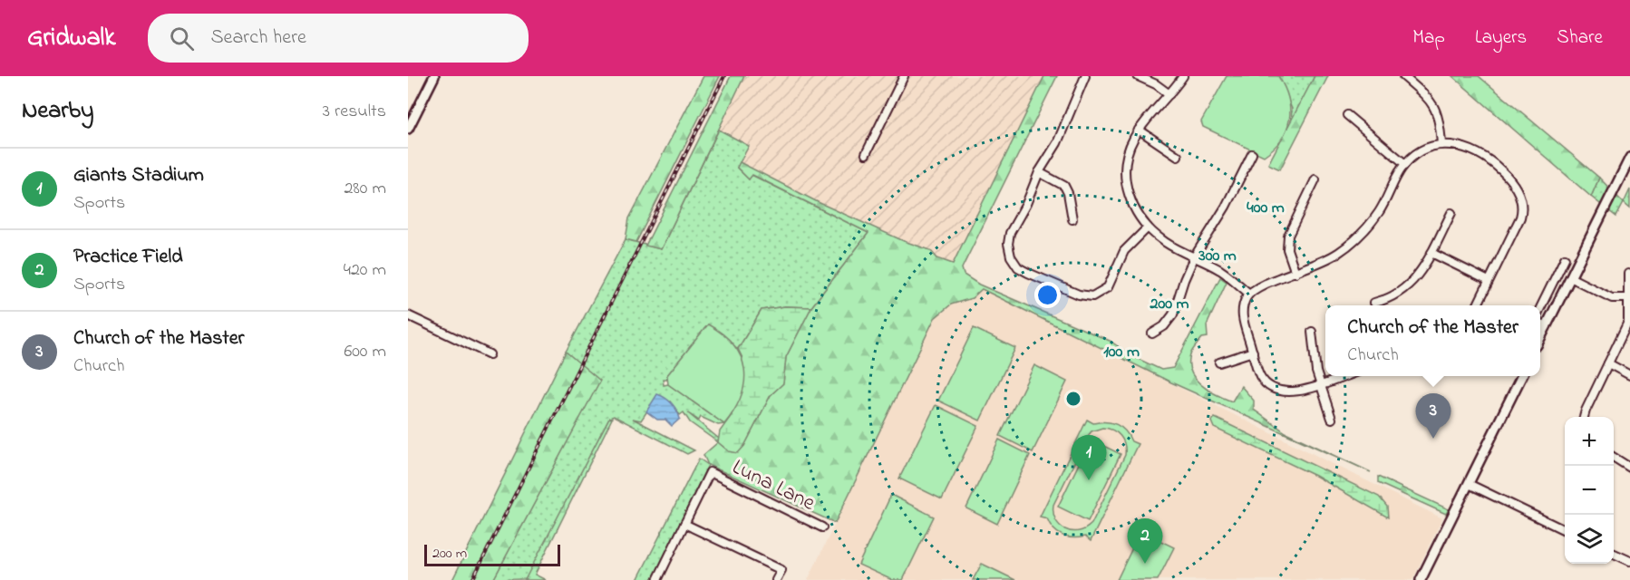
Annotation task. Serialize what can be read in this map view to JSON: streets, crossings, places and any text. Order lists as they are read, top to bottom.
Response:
{
  "streets": {
    "street": ["Luna Lane"]
  },
  "scale_bar": "200 m",
  "page": {
    "header": "Gridwalk",
    "search": "Search here",
    "nav": ["Map", "Layers", "Share"],
    "heading": ["Nearby", "3 results"],
    "list": [
      {
        "mark": "1",
        "name": "Giants Stadium",
        "note": "Sports",
        "value": "280 m"
      },
      {
        "mark": "2",
        "name": "Practice Field",
        "note": "Sports",
        "value": "420 m"
      },
      {
        "mark": "3",
        "name": "Church of the Master",
        "note": "Church",
        "value": "600 m"
      }
    ],
    "popup": ["Church of the Master", "Church"],
    "pins": ["3", "1", "2"],
    "map_buttons": ["+", "−"],
    "scale": "200 m"
  },
  "rings": [
    "400 m",
    "300 m",
    "200 m",
    "100 m"
  ]
}
